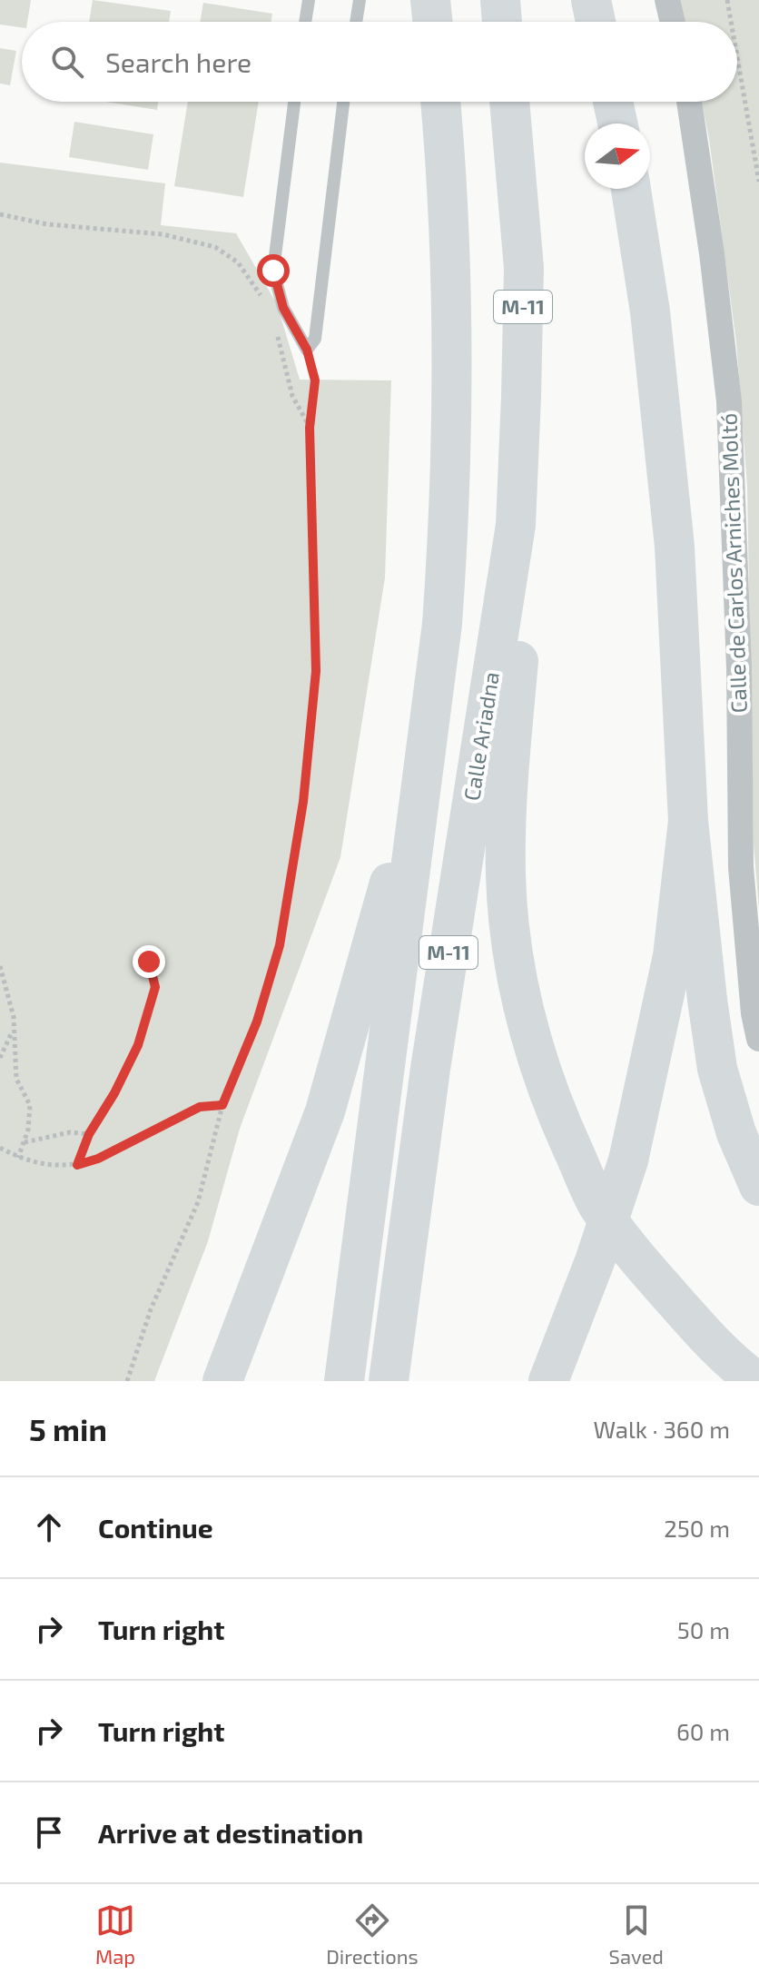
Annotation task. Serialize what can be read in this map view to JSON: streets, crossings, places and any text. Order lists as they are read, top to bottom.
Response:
{
  "streets": {
    "highway": ["M-11", "Calle Ariadna"],
    "street": ["Calle de Carlos Arniches Moltó"]
  },
  "north": "right",
  "page": {
    "search": "Search here",
    "heading": ["5 min", "Walk · 360 m"],
    "list": [
      ["Continue", "250 m"],
      ["Turn right", "50 m"],
      ["Turn right", "60 m"],
      "Arrive at destination"
    ],
    "nav": ["Map", "Directions", "Saved"]
  }
}
